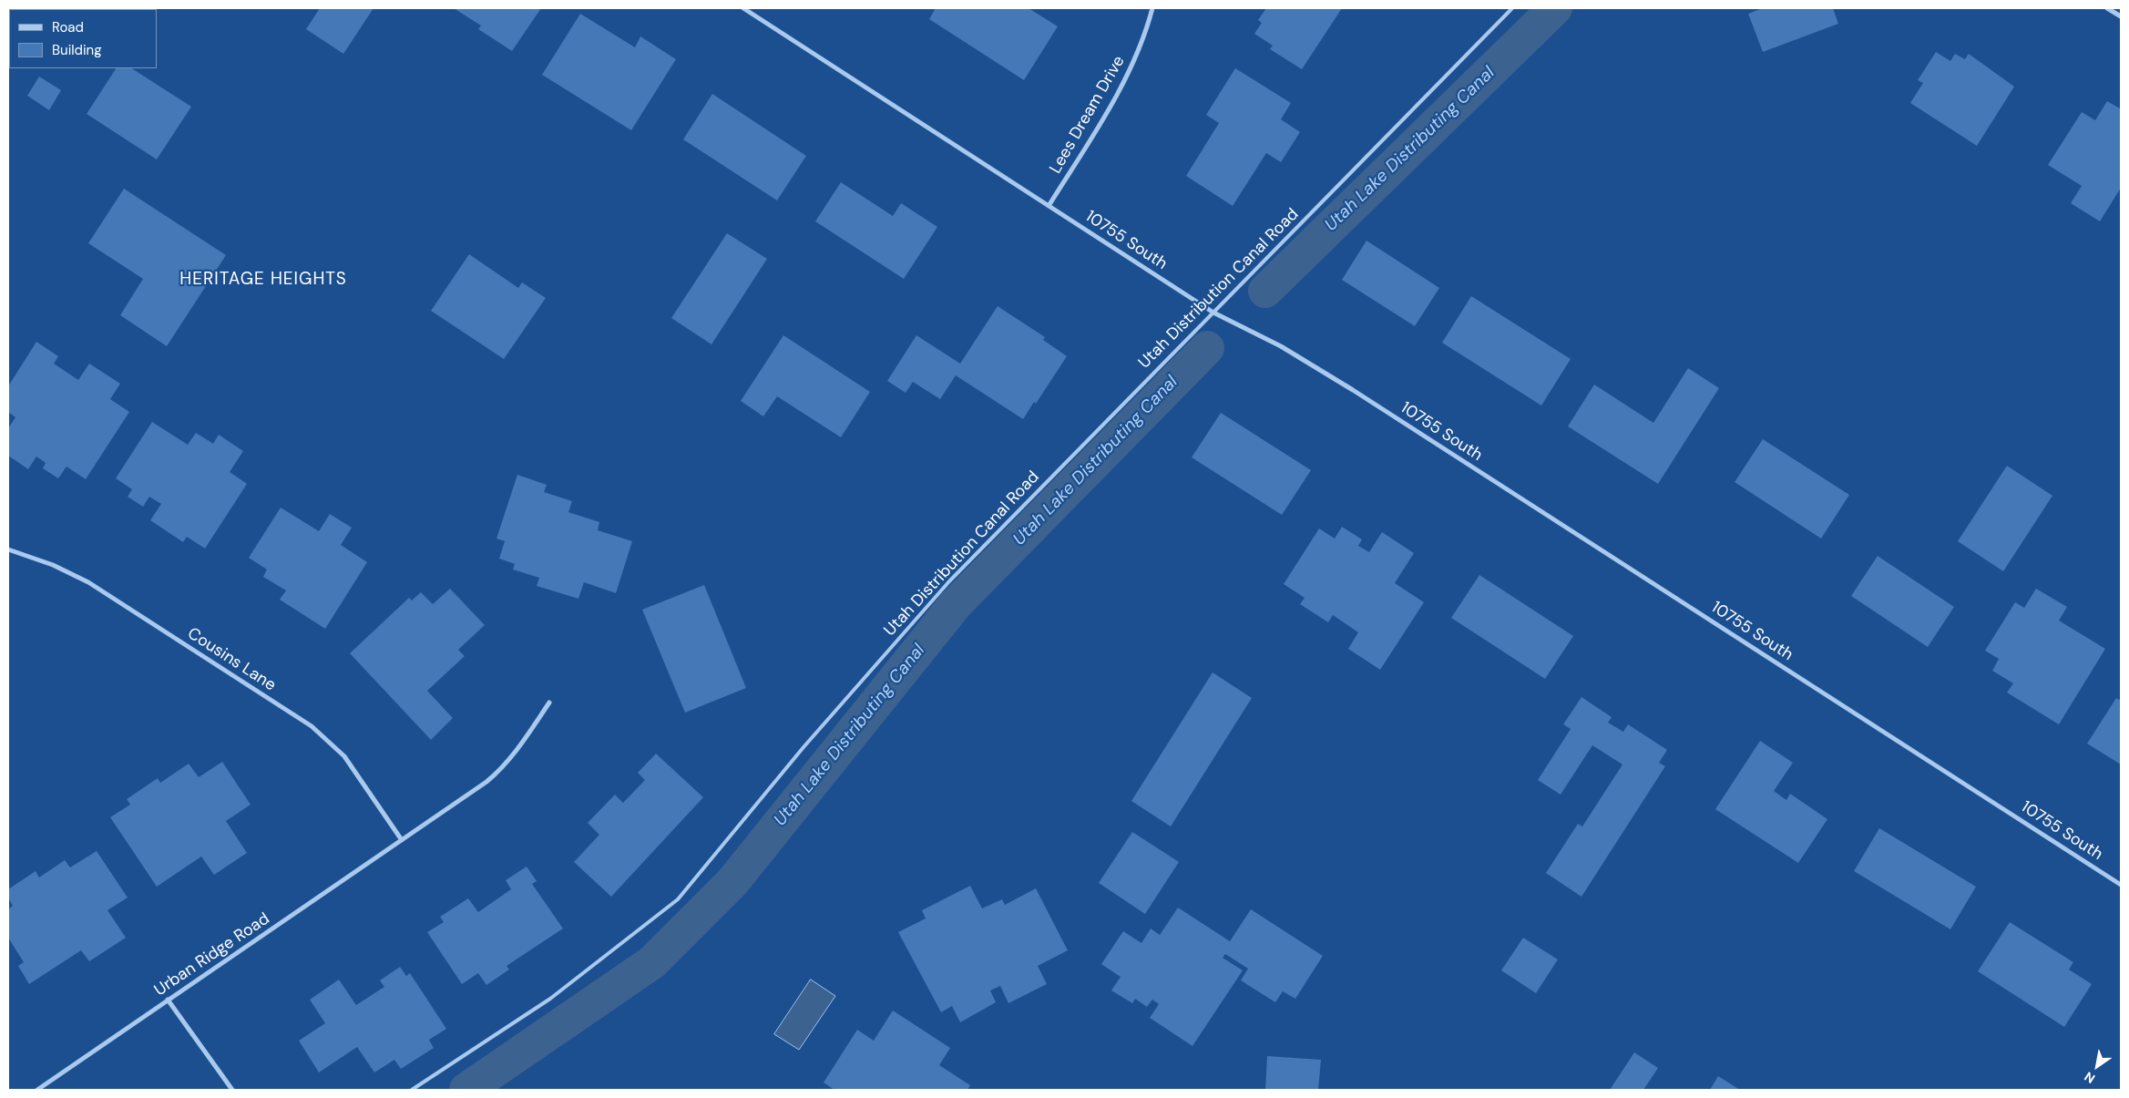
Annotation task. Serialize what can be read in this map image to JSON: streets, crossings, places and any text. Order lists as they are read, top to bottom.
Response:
{
  "streets": {
    "street": [
      "Lees Dream Drive",
      "10755 South",
      "Cousins Lane",
      "Urban Ridge Road"
    ],
    "lane": ["Utah Distribution Canal Road"]
  },
  "crossings": [
    ["Lees Dream Drive", "10755 South"],
    ["10755 South", "Utah Distribution Canal Road"],
    ["Cousins Lane", "Urban Ridge Road"]
  ],
  "districts": ["HERITAGE HEIGHTS"],
  "water": ["Utah Lake Distributing Canal"],
  "legend": ["Road", "Building"],
  "north": "bottom left"
}
